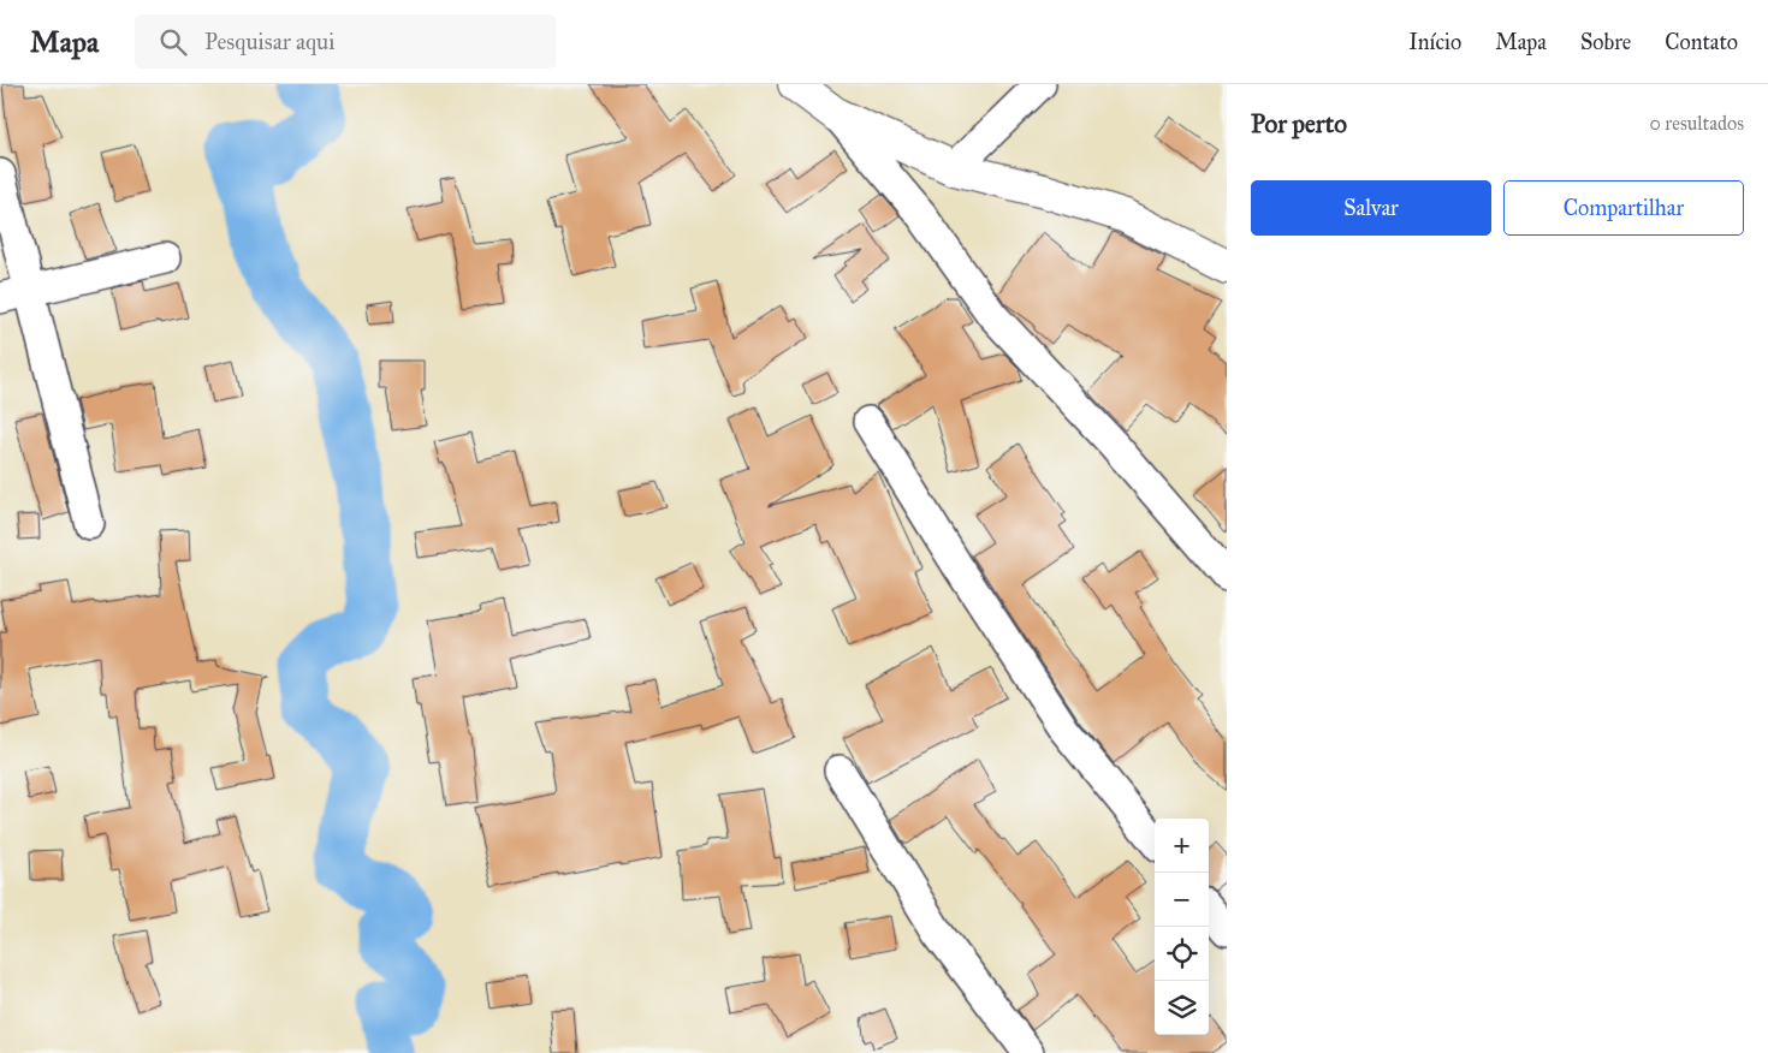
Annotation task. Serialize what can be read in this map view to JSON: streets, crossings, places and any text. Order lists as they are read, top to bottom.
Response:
{
  "page": {
    "header": "Mapa",
    "search": "Pesquisar aqui",
    "nav": [
      "Início",
      "Mapa",
      "Sobre",
      "Contato"
    ],
    "heading": ["Por perto", "0 resultados"],
    "buttons": ["Salvar", "Compartilhar"],
    "map_buttons": ["+", "−"]
  }
}
